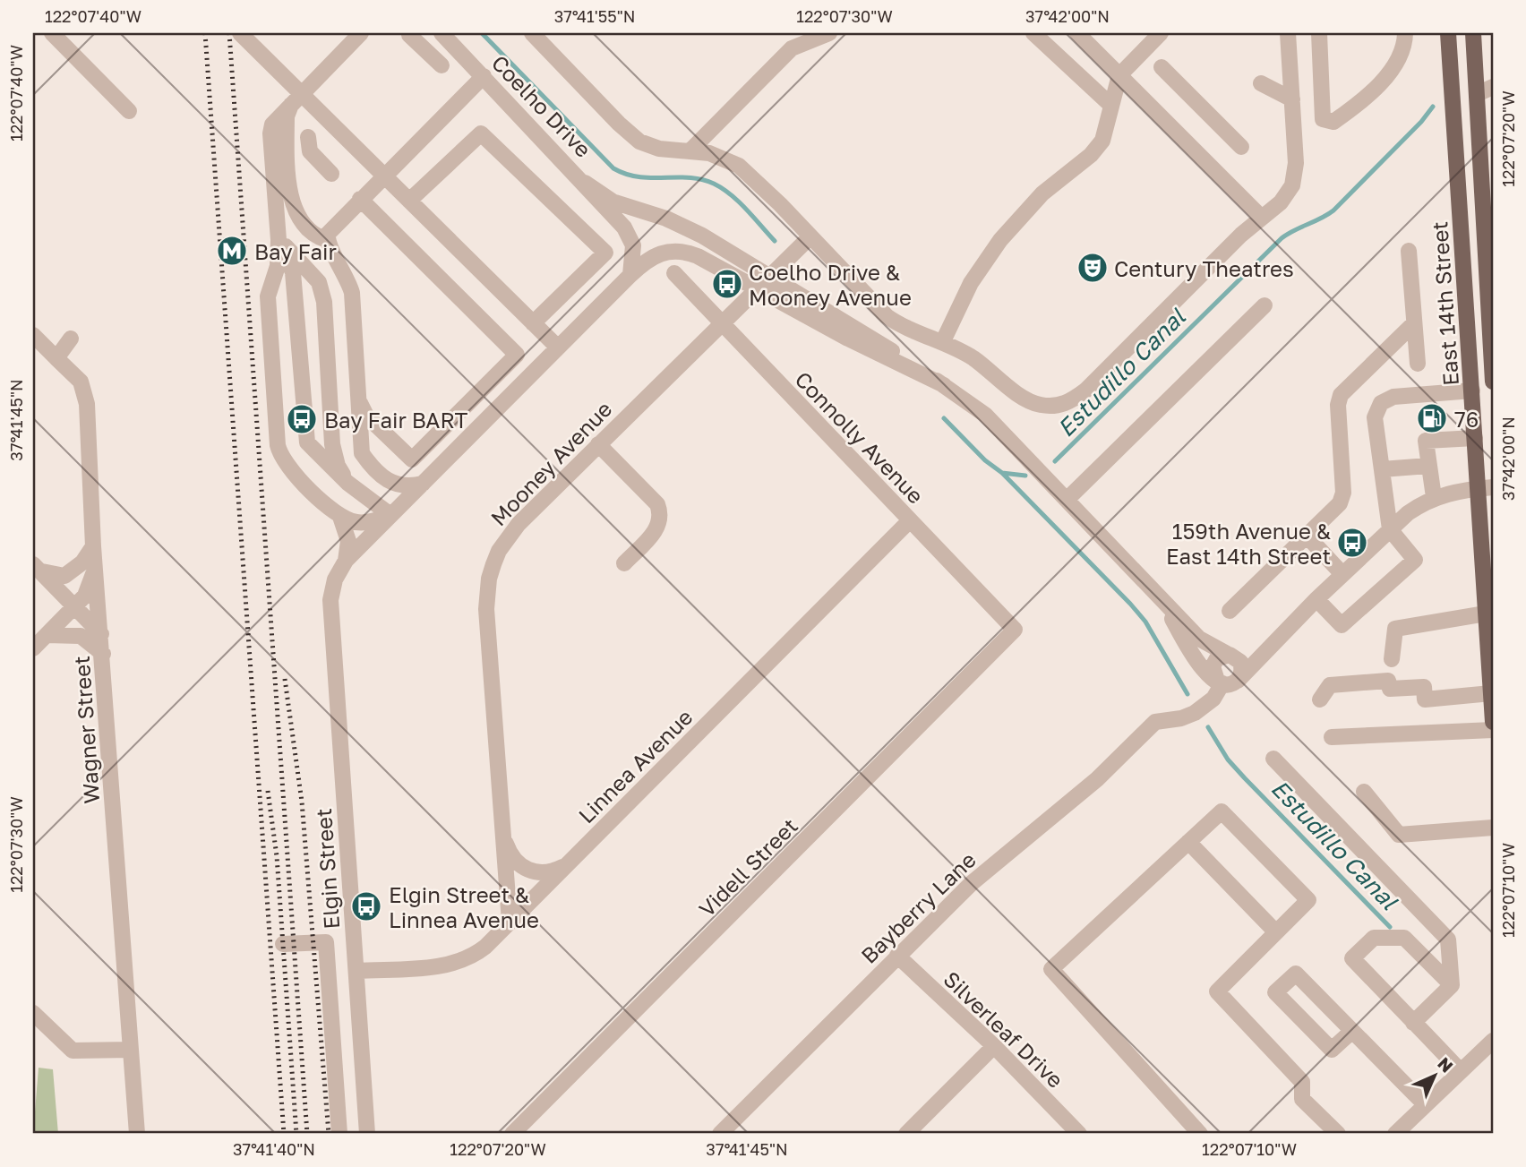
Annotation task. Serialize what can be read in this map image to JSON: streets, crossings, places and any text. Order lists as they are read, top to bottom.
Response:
{
  "streets": {
    "main road": ["East 14th Street"],
    "street": [
      "Coelho Drive",
      "Connolly Avenue",
      "Mooney Avenue",
      "Wagner Street",
      "Linnea Avenue",
      "Videll Street",
      "Elgin Street",
      "Bayberry Lane",
      "Silverleaf Drive"
    ]
  },
  "crossings": [
    ["Coelho Drive", "Mooney Avenue"],
    ["Coelho Drive", "Bayberry Lane"],
    ["Connolly Avenue", "Mooney Avenue"],
    ["Connolly Avenue", "Linnea Avenue"],
    ["Connolly Avenue", "Videll Street"],
    ["Mooney Avenue", "Linnea Avenue"],
    ["Linnea Avenue", "Elgin Street"],
    ["Bayberry Lane", "Silverleaf Drive"]
  ],
  "water": ["Estudillo Canal"],
  "places": {
    "metro station": ["Bay Fair"],
    "theatre": ["Century Theatres"],
    "bus stop": [
      "Coelho Drive & Mooney Avenue",
      "Bay Fair BART",
      "159th Avenue & East 14th Street",
      "Elgin Street & Linnea Avenue"
    ],
    "fuel station": ["76"]
  },
  "north": "top right",
  "coordinates": [
    "122°07'40\"W",
    "37°41'55\"N",
    "122°07'30\"W",
    "37°42'00\"N",
    "122°07'20\"W",
    "37°41'45\"N",
    "122°07'10\"W",
    "37°41'40\"N"
  ]
}
